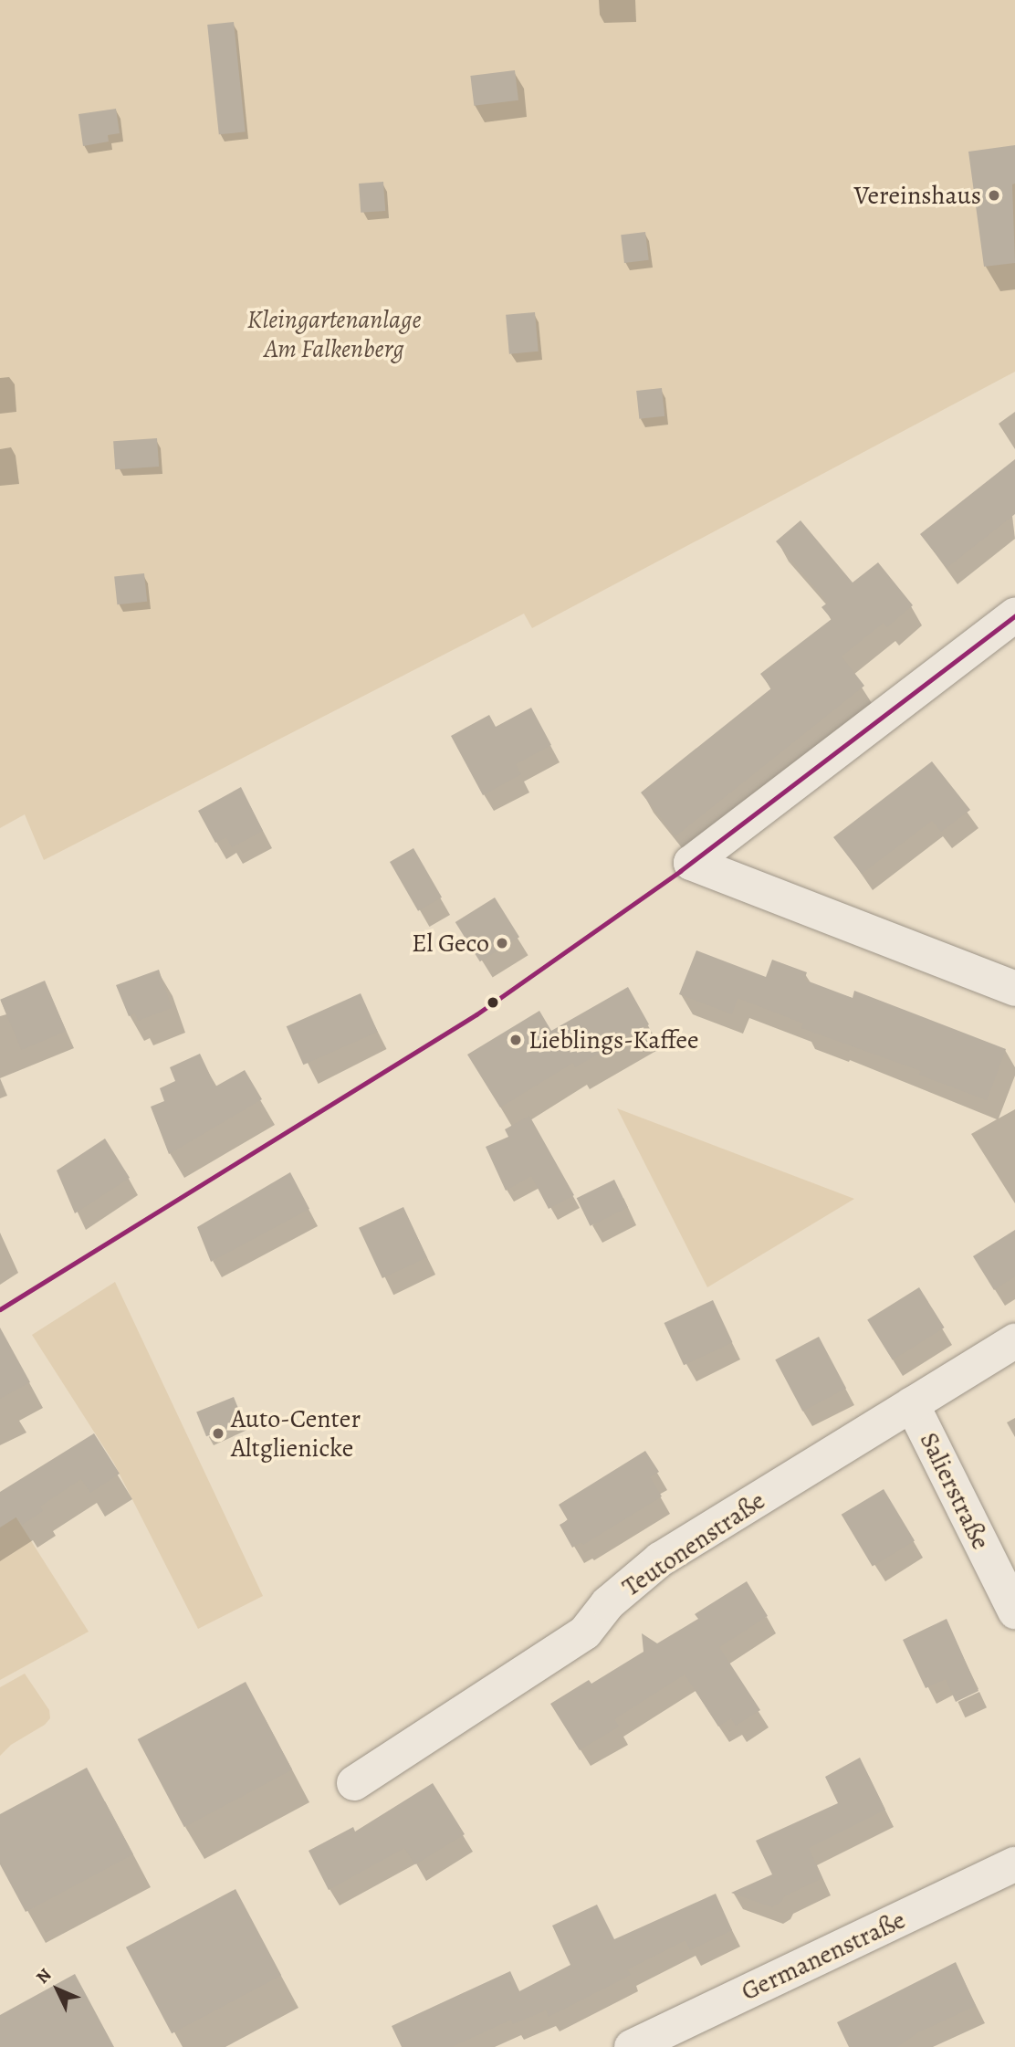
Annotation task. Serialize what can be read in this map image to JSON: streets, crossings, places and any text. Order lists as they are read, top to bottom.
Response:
{
  "streets": {
    "street": ["Salierstraße", "Teutonenstraße", "Germanenstraße"]
  },
  "crossings": [
    ["Salierstraße", "Teutonenstraße"]
  ],
  "parks": ["Kleingartenanlage Am Falkenberg"],
  "places": [
    "Vereinshaus",
    "El Geco",
    "Lieblings-Kaffee",
    "Auto-Center Altglienicke"
  ],
  "north": "top left"
}
